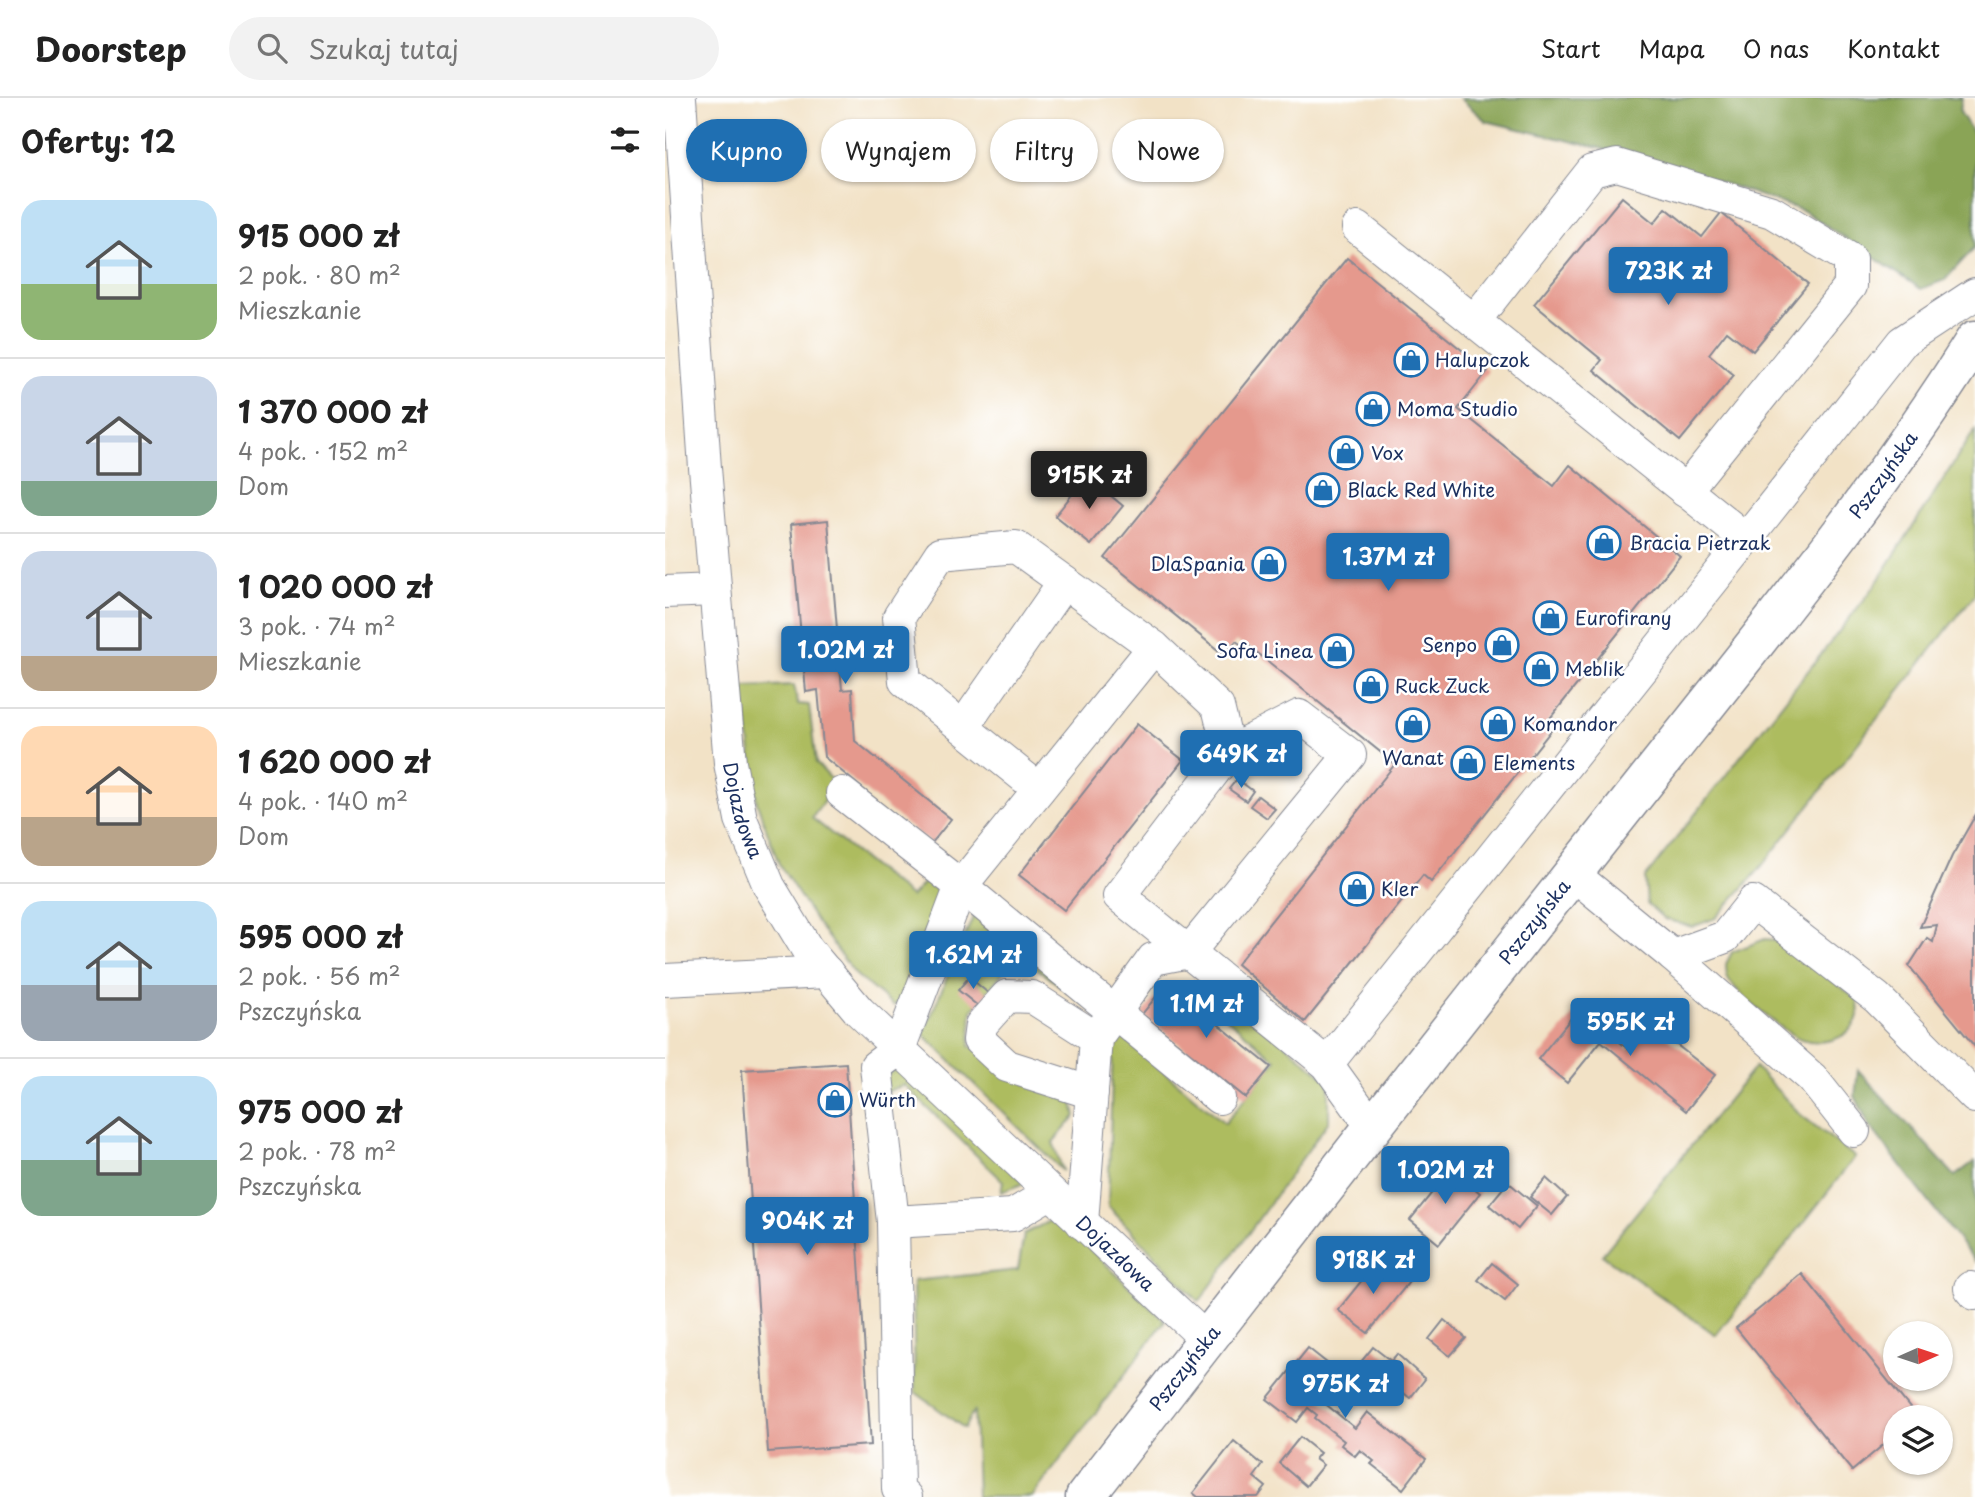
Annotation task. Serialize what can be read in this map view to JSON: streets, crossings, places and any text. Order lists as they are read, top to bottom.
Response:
{
  "streets": {
    "main road": ["Pszczyńska"],
    "lane": ["Dojazdowa"]
  },
  "crossings": [
    ["Pszczyńska", "Dojazdowa"]
  ],
  "places": {
    "shop": [
      "Halupczok",
      "Moma Studio",
      "Vox",
      "Black Red White",
      "Bracia Pietrzak",
      "DlaSpania",
      "Eurofirany",
      "Senpo",
      "Sofa Linea",
      "Meblik",
      "Ruck Zuck",
      "Komandor",
      "Wanat",
      "Elements",
      "Kler",
      "Würth"
    ]
  },
  "north": "right",
  "page": {
    "header": "Doorstep",
    "search": "Szukaj tutaj",
    "nav": [
      "Start",
      "Mapa",
      "O nas",
      "Kontakt"
    ],
    "heading": "Oferty: 12",
    "chip": [
      "Kupno",
      "Wynajem",
      "Filtry",
      "Nowe"
    ],
    "list": [
      {
        "name": "915 000 zł",
        "note": "2 pok. · 80 m² · Mieszkanie"
      },
      {
        "name": "1 370 000 zł",
        "note": "4 pok. · 152 m² · Dom"
      },
      {
        "name": "1 020 000 zł",
        "note": "3 pok. · 74 m² · Mieszkanie"
      },
      {
        "name": "1 620 000 zł",
        "note": "4 pok. · 140 m² · Dom"
      },
      {
        "name": "595 000 zł",
        "note": "2 pok. · 56 m² · Pszczyńska"
      },
      {
        "name": "975 000 zł",
        "note": "2 pok. · 78 m² · Pszczyńska"
      }
    ],
    "price": [
      "723K zł",
      "915K zł",
      "1.37M zł",
      "1.02M zł",
      "649K zł",
      "1.62M zł",
      "1.1M zł",
      "595K zł",
      "1.02M zł",
      "904K zł",
      "918K zł",
      "975K zł"
    ]
  }
}
